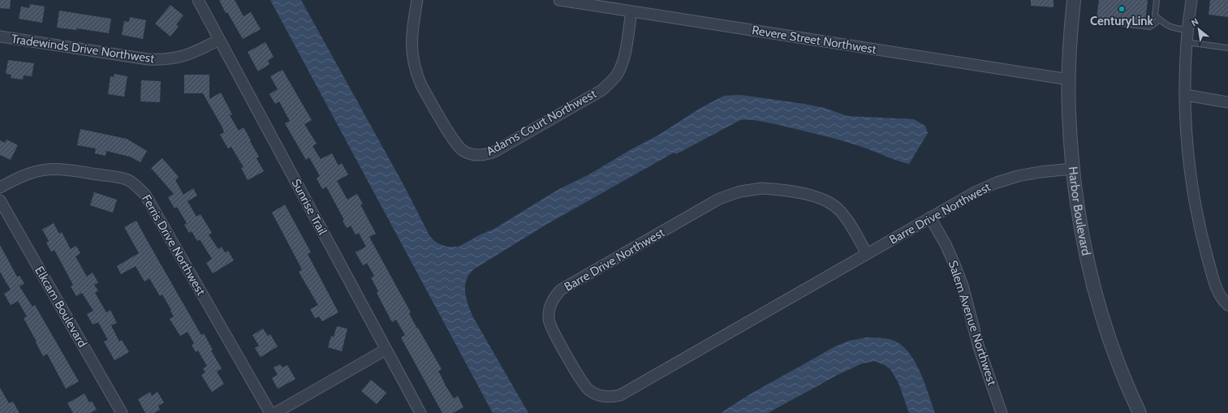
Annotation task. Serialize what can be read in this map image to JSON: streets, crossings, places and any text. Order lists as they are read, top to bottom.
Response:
{
  "streets": {
    "street": [
      "Revere Street Northwest",
      "Tradewinds Drive Northwest",
      "Adams Court Northwest",
      "Sunrise Trail",
      "Harbor Boulevard",
      "Barre Drive Northwest",
      "Ferris Drive Northwest",
      "Elkcam Boulevard",
      "Salem Avenue Northwest"
    ]
  },
  "crossings": [
    ["Revere Street Northwest", "Adams Court Northwest"],
    ["Revere Street Northwest", "Harbor Boulevard"],
    ["Tradewinds Drive Northwest", "Sunrise Trail"],
    ["Harbor Boulevard", "Barre Drive Northwest"],
    ["Barre Drive Northwest", "Salem Avenue Northwest"]
  ],
  "places": ["CenturyLink"],
  "north": "top left"
}
